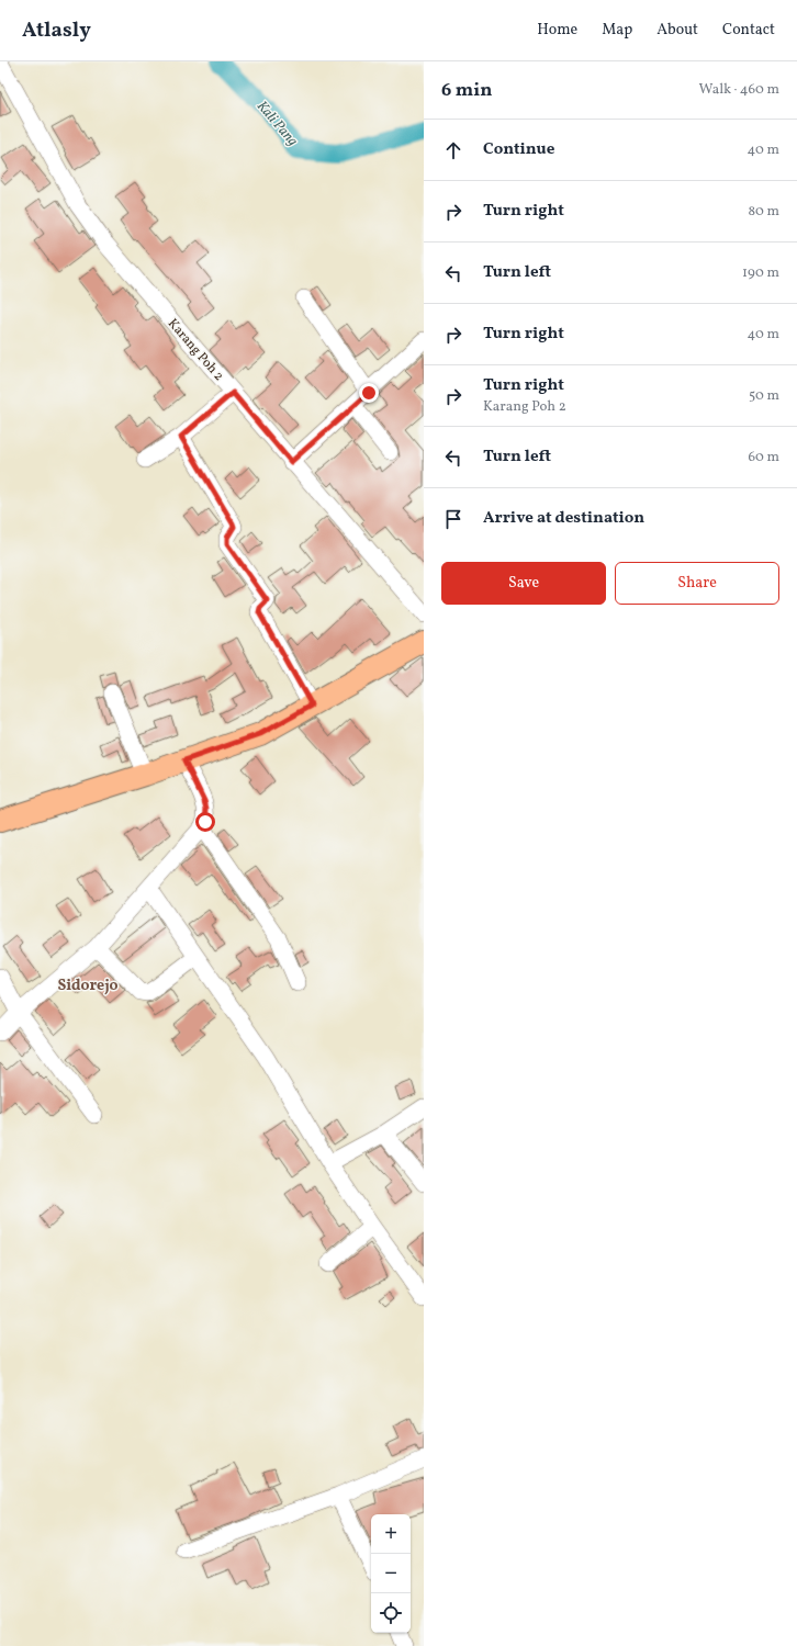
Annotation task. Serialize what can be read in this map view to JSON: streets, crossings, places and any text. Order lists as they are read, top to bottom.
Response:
{
  "streets": {
    "street": ["Karang Poh 2"]
  },
  "districts": ["Sidorejo"],
  "water": ["Kali Pang"],
  "page": {
    "header": "Atlasly",
    "nav": [
      "Home",
      "Map",
      "About",
      "Contact"
    ],
    "heading": ["6 min", "Walk · 460 m"],
    "list": [
      ["Continue", "40 m"],
      ["Turn right", "80 m"],
      ["Turn left", "190 m"],
      ["Turn right", "40 m"],
      ["Turn right", "Karang Poh 2", "50 m"],
      ["Turn left", "60 m"],
      "Arrive at destination"
    ],
    "buttons": ["Save", "Share"],
    "map_buttons": ["+", "−"]
  }
}
